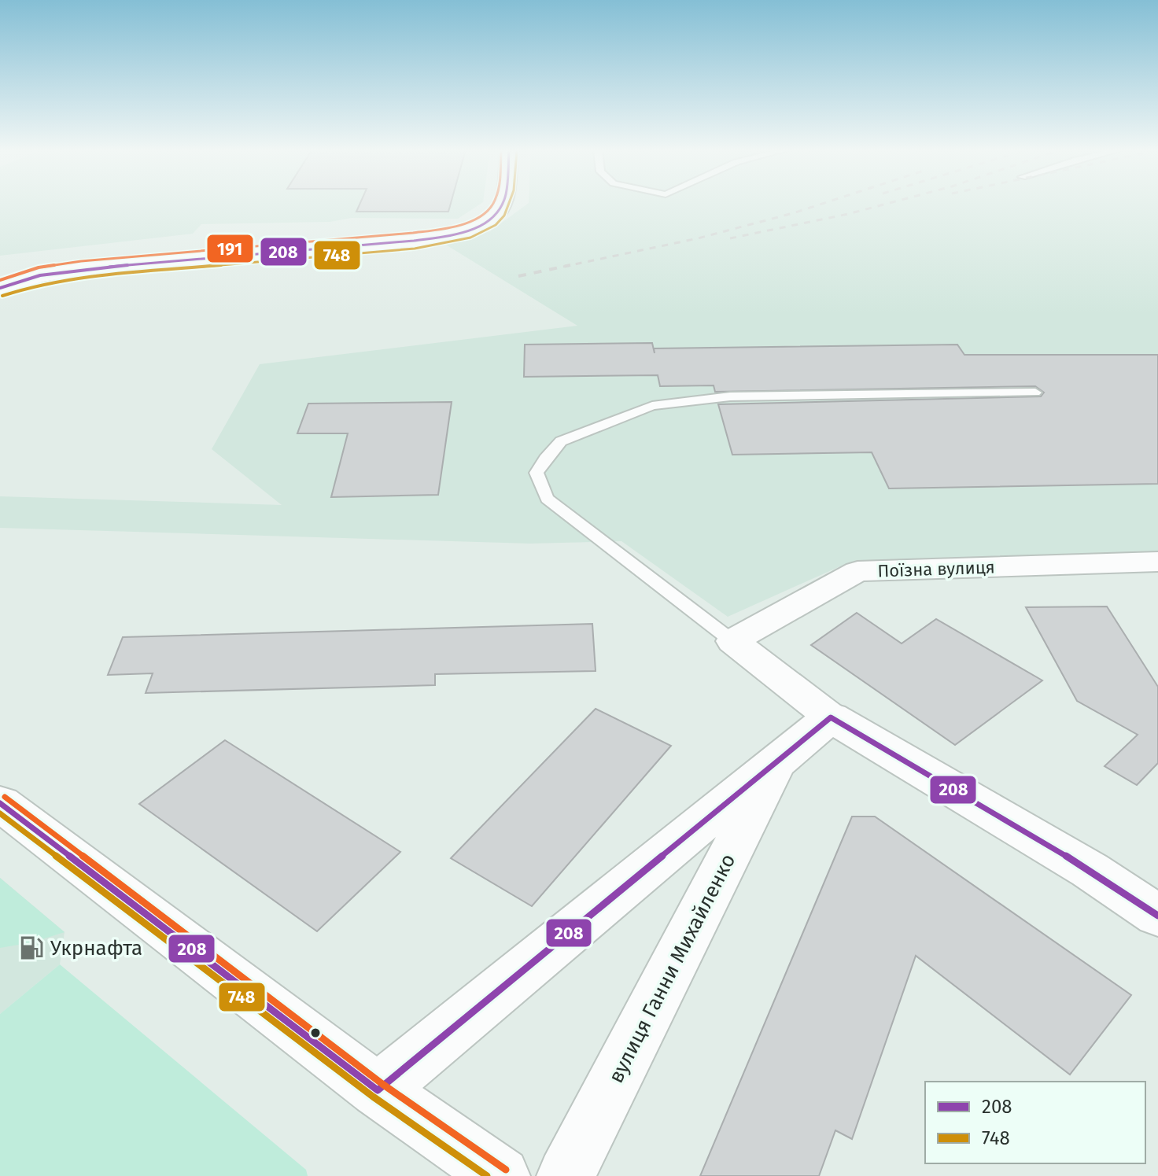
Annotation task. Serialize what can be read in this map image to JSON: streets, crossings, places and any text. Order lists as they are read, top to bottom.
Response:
{
  "streets": {
    "street": ["Поїзна вулиця", "вулиця Ганни Михайленко"]
  },
  "places": {
    "fuel station": ["Укрнафта"]
  },
  "lines": ["transit line 208", "transit line 748", "transit line 191"],
  "legend": ["208", "748"]
}
